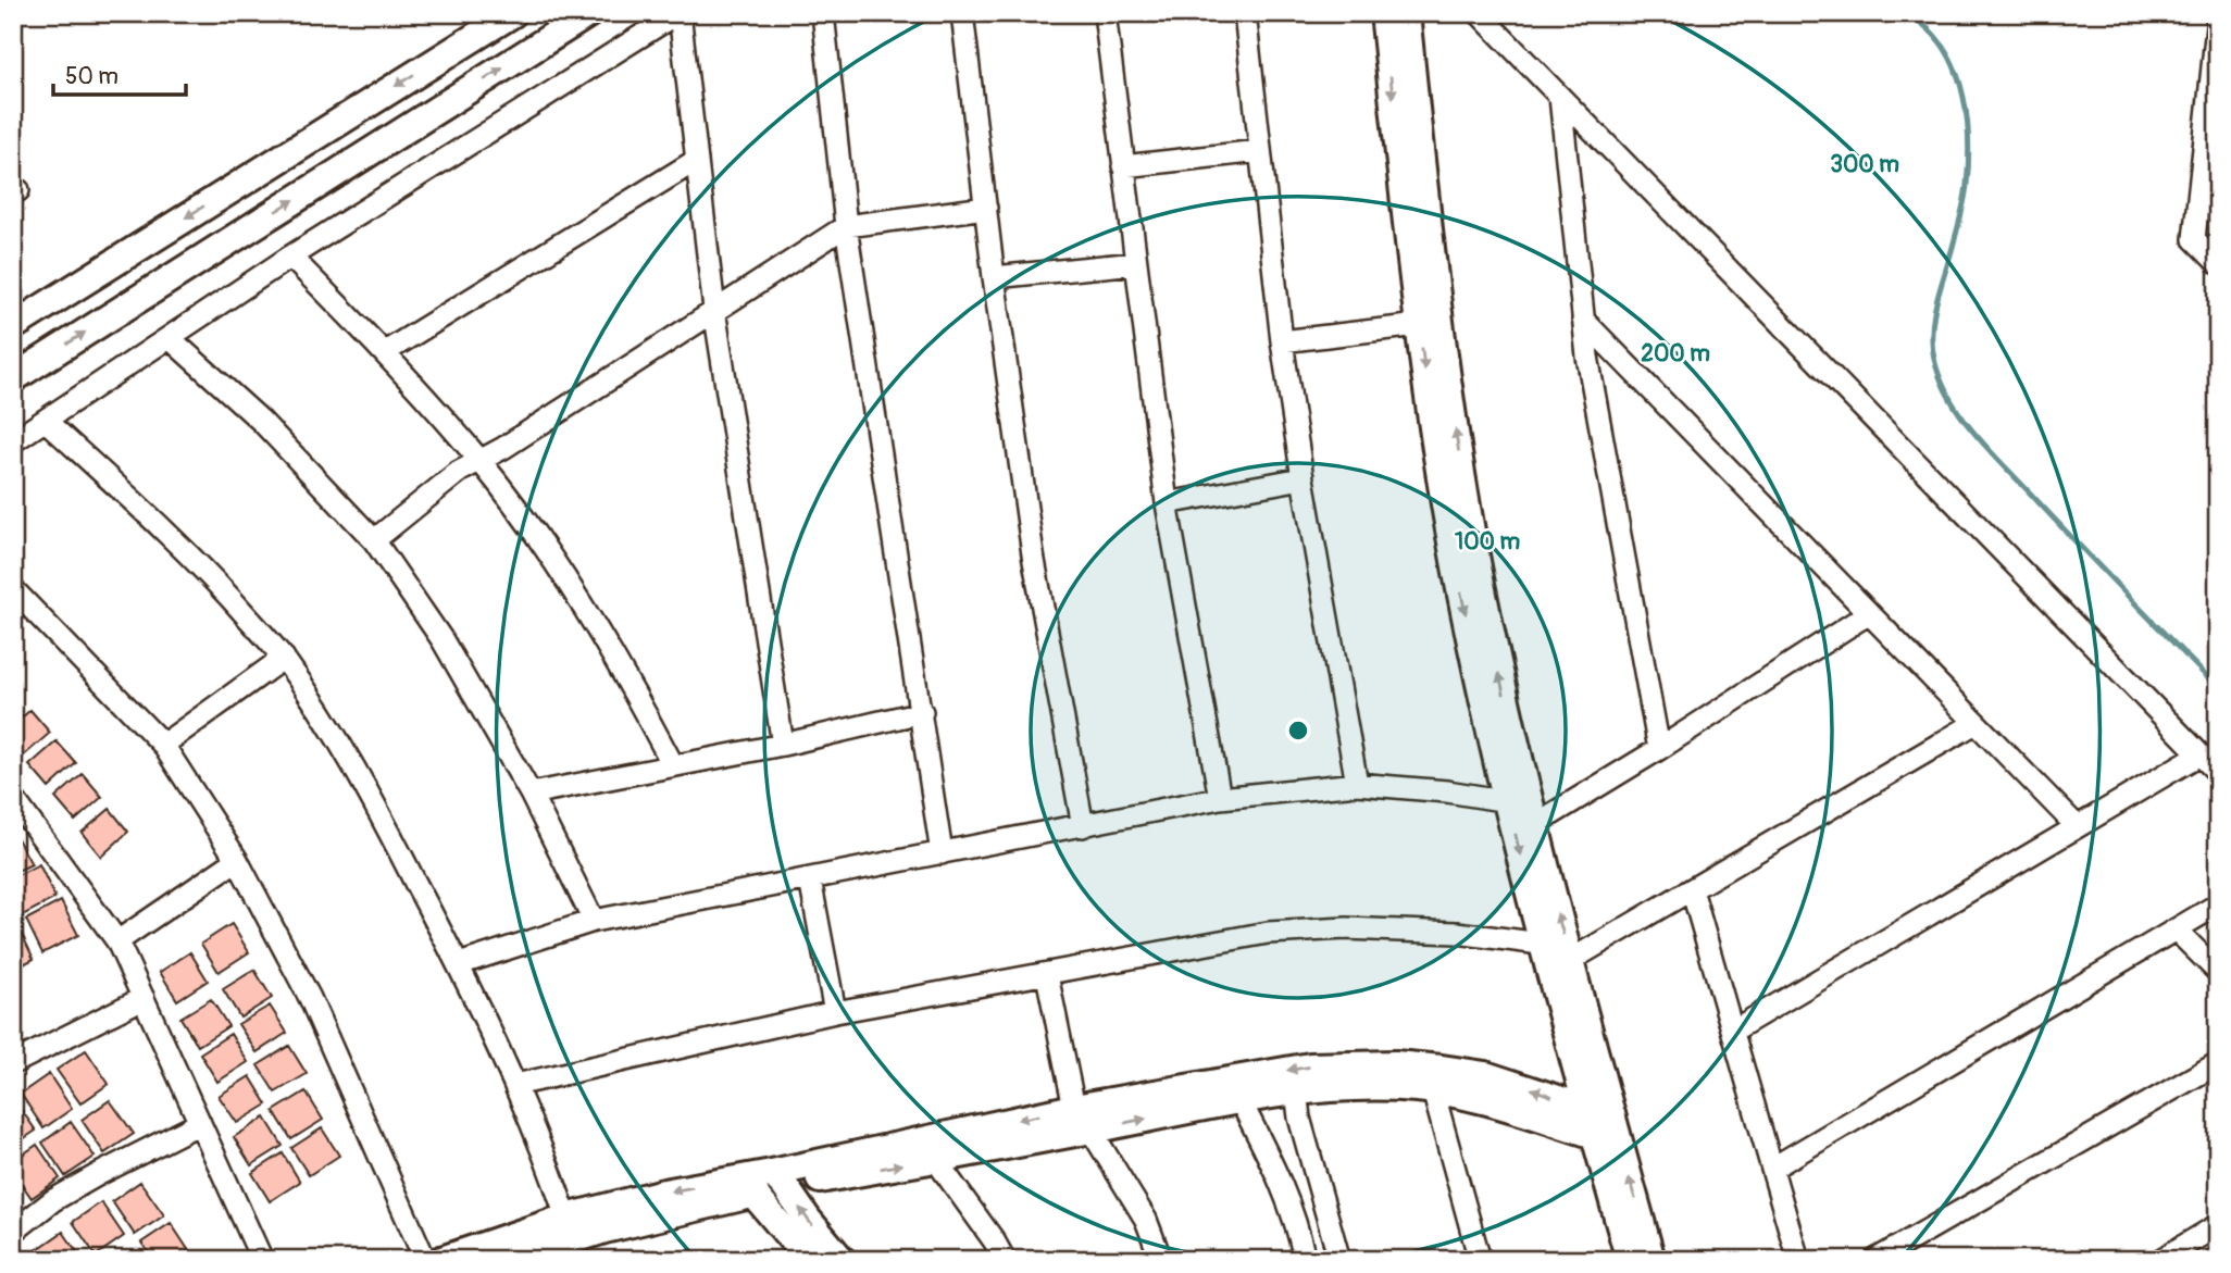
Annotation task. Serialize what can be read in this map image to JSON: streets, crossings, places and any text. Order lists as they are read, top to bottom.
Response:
{
  "scale_bar": "50 m",
  "rings": ["300 m", "200 m", "100 m"]
}
